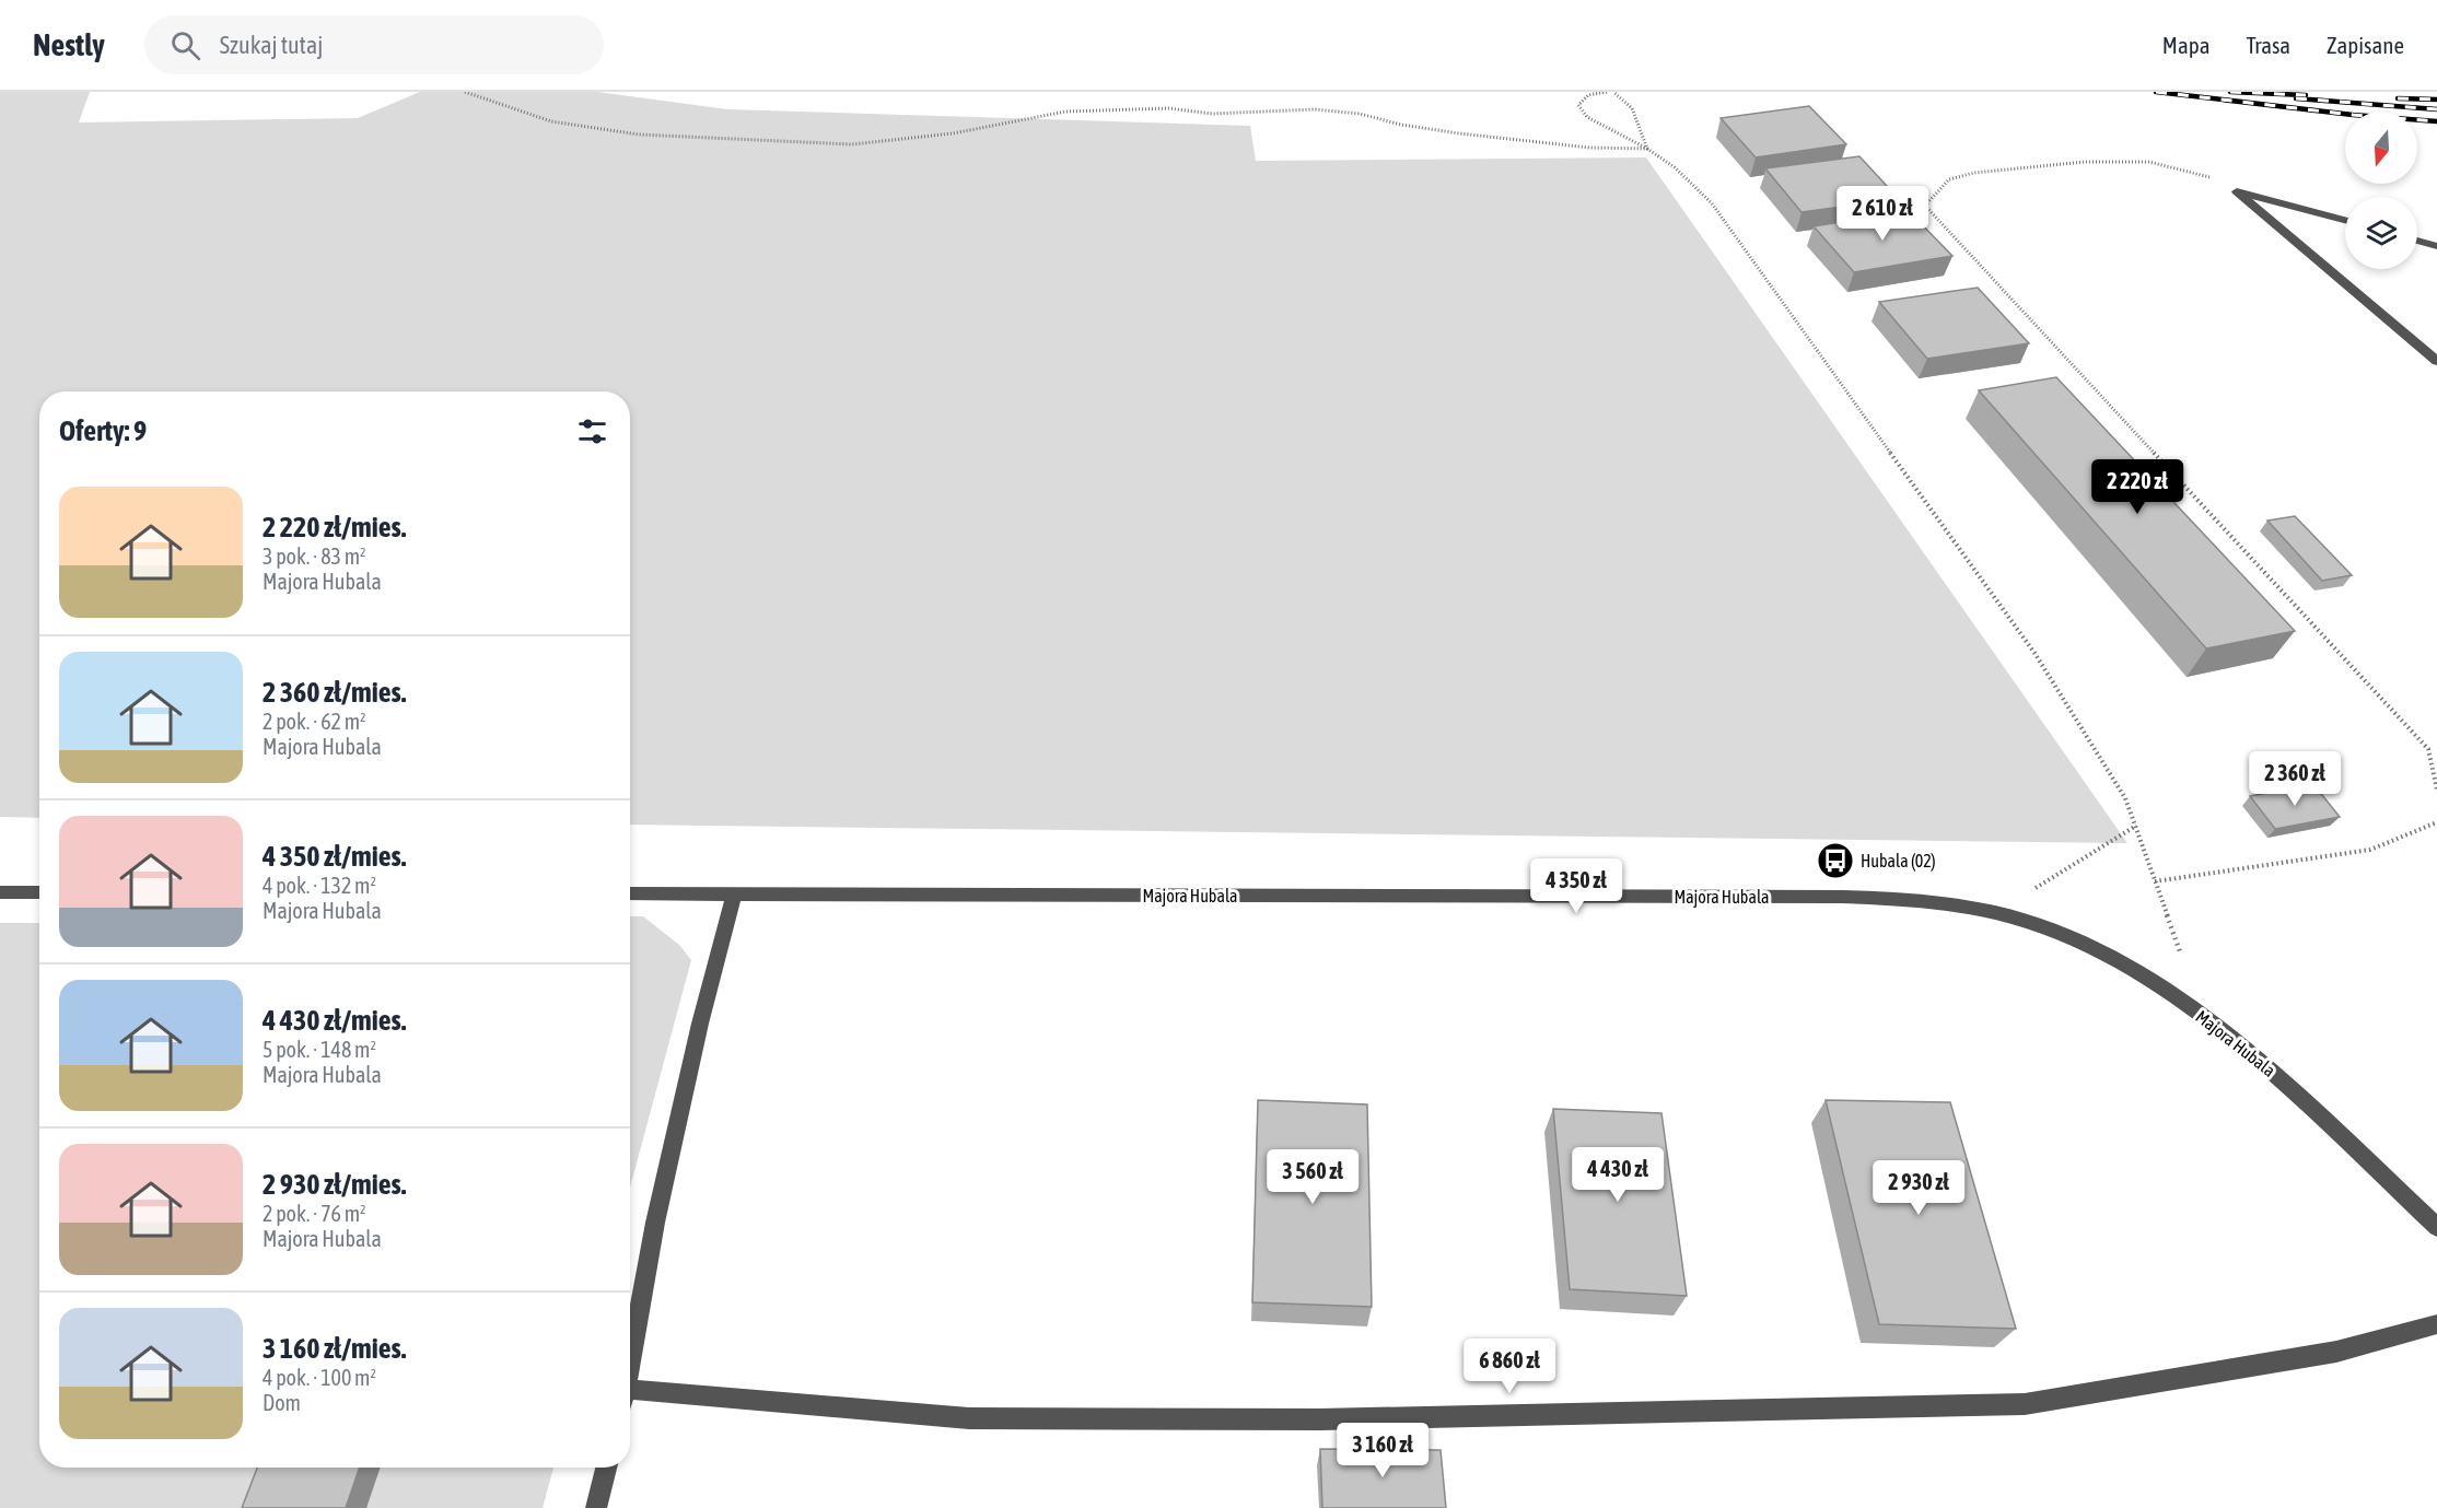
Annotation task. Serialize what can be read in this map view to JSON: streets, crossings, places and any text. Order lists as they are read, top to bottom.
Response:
{
  "streets": {
    "street": ["Majora Hubala"]
  },
  "places": {
    "bus stop": ["Hubala (02)"]
  },
  "north": "bottom",
  "page": {
    "header": "Nestly",
    "search": "Szukaj tutaj",
    "nav": ["Mapa", "Trasa", "Zapisane"],
    "price": [
      "2 610 zł",
      "2 220 zł",
      "2 360 zł",
      "4 350 zł",
      "4 430 zł",
      "3 560 zł",
      "2 930 zł",
      "6 860 zł",
      "3 160 zł"
    ],
    "heading": "Oferty: 9",
    "list": [
      {
        "name": "2 220 zł/mies.",
        "note": "3 pok. · 83 m² · Majora Hubala"
      },
      {
        "name": "2 360 zł/mies.",
        "note": "2 pok. · 62 m² · Majora Hubala"
      },
      {
        "name": "4 350 zł/mies.",
        "note": "4 pok. · 132 m² · Majora Hubala"
      },
      {
        "name": "4 430 zł/mies.",
        "note": "5 pok. · 148 m² · Majora Hubala"
      },
      {
        "name": "2 930 zł/mies.",
        "note": "2 pok. · 76 m² · Majora Hubala"
      },
      {
        "name": "3 160 zł/mies.",
        "note": "4 pok. · 100 m² · Dom"
      }
    ]
  }
}
